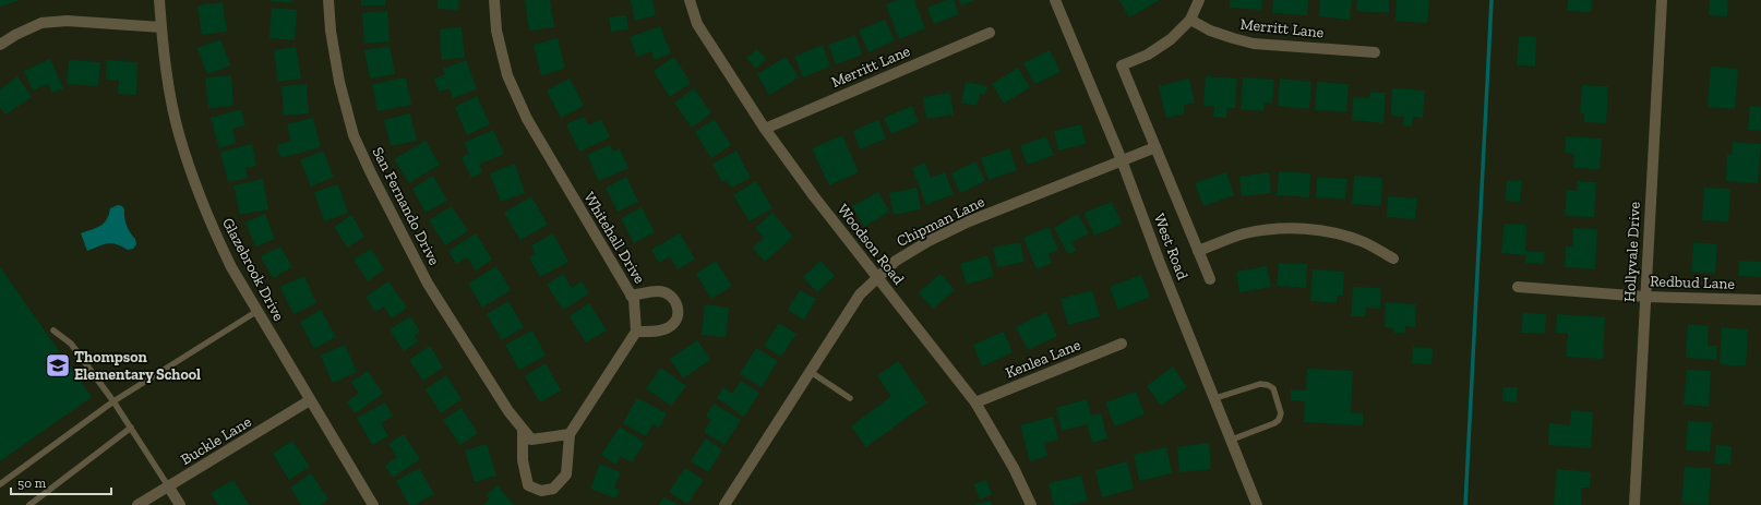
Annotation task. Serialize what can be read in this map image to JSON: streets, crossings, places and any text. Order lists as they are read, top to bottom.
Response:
{
  "streets": {
    "street": [
      "Merritt Lane",
      "San Fernando Drive",
      "Chipman Lane",
      "Whitehall Drive",
      "Woodson Road",
      "West Road",
      "Hollyvale Drive",
      "Glazebrook Drive",
      "Redbud Lane",
      "Kenlea Lane",
      "Buckle Lane"
    ]
  },
  "crossings": [
    ["Merritt Lane", "Woodson Road"],
    ["Merritt Lane", "West Road"],
    ["Chipman Lane", "Woodson Road"],
    ["Chipman Lane", "West Road"],
    ["Woodson Road", "Kenlea Lane"],
    ["Hollyvale Drive", "Redbud Lane"],
    ["Glazebrook Drive", "Buckle Lane"]
  ],
  "places": {
    "school or university": ["Thompson Elementary School"]
  },
  "scale_bar": "50 m"
}
